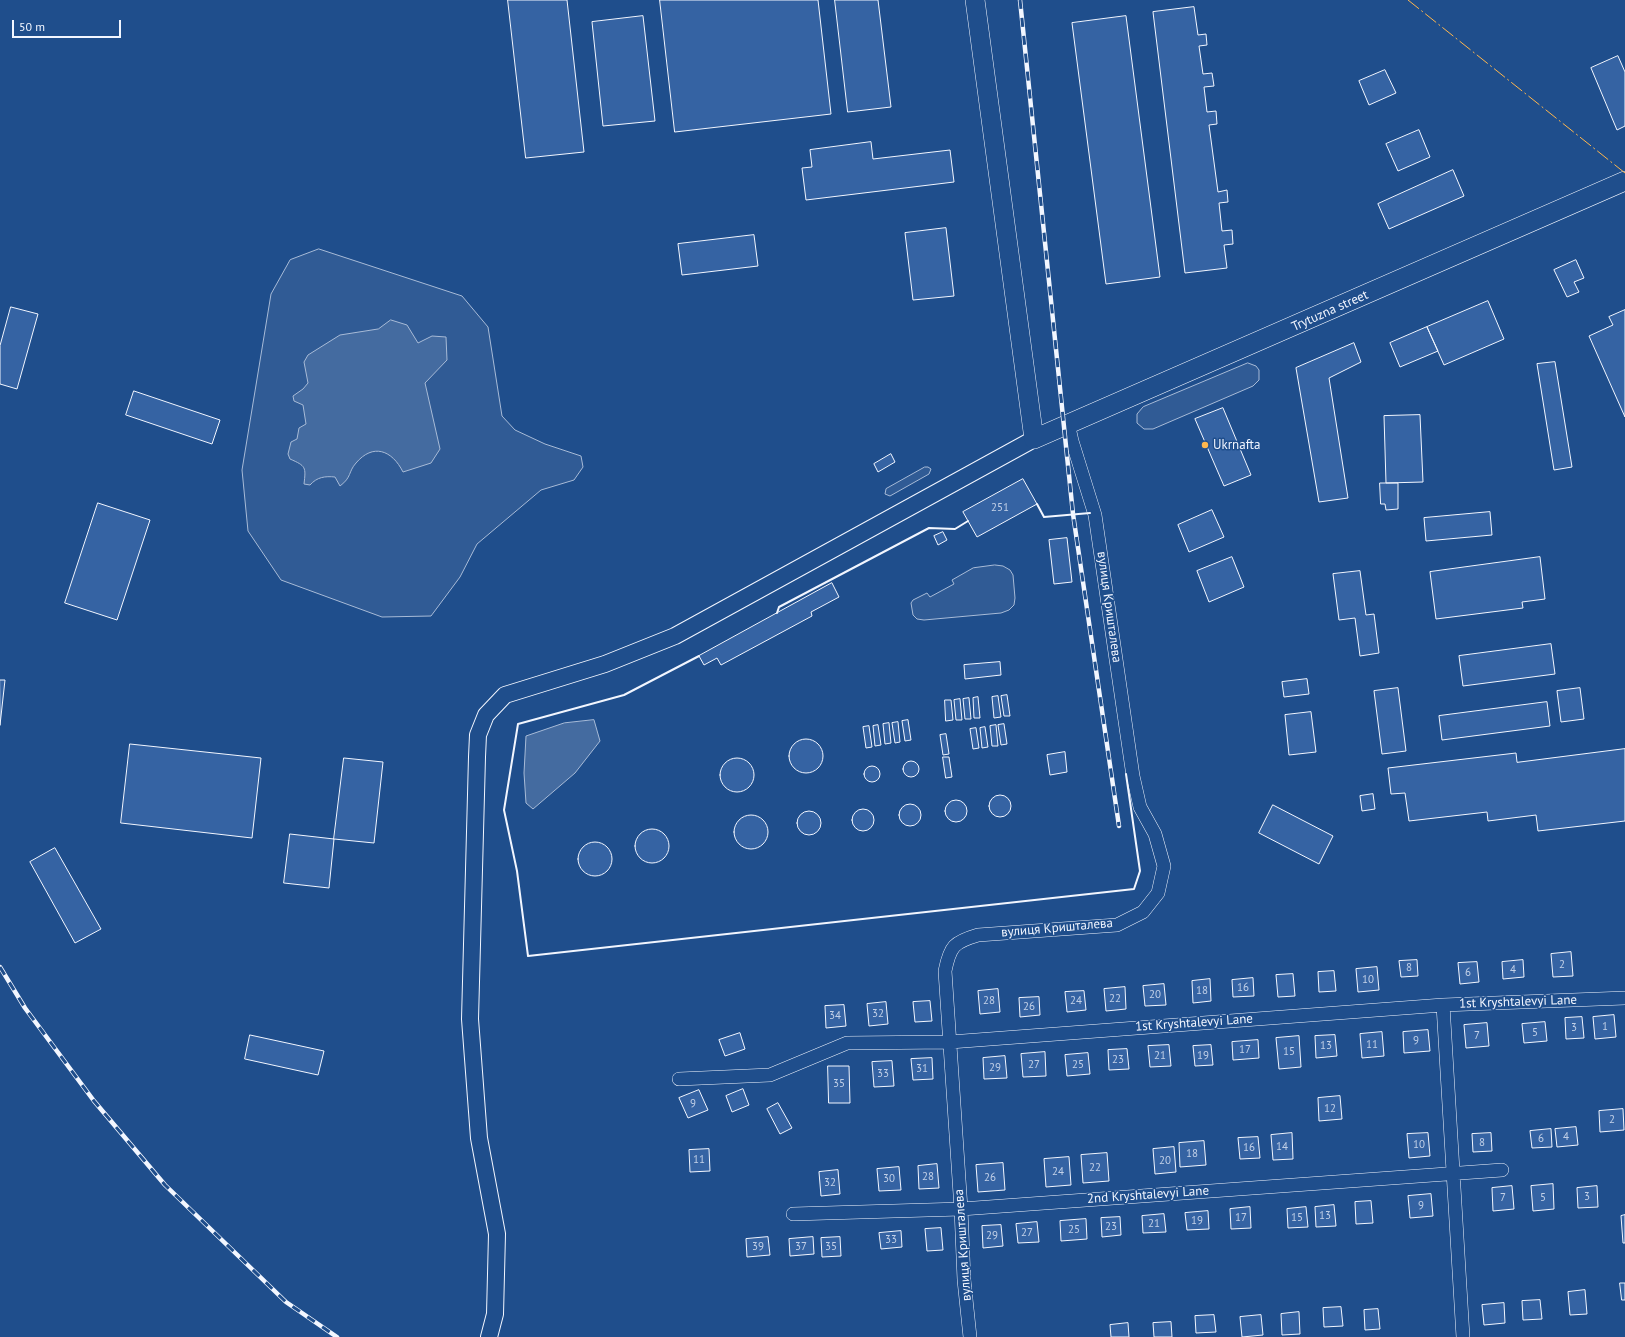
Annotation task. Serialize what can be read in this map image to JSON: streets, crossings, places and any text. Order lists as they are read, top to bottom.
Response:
{
  "streets": {
    "main road": ["Trytuzna street"],
    "street": ["вулиця Кришталева", "1st Kryshtalevyi Lane", "2nd Kryshtalevyi Lane"]
  },
  "crossings": [
    ["Trytuzna street", "вулиця Кришталева"],
    ["вулиця Кришталева", "1st Kryshtalevyi Lane"],
    ["вулиця Кришталева", "2nd Kryshtalevyi Lane"]
  ],
  "places": ["Ukrnafta"],
  "house_numbers": [
    "251",
    "2",
    "8",
    "4",
    "6",
    "10",
    "16",
    "18",
    "20",
    "22",
    "28",
    "24",
    "26",
    "32",
    "34",
    "1",
    "3",
    "5",
    "7",
    "9",
    "11",
    "13",
    "17",
    "15",
    "21",
    "19",
    "23",
    "27",
    "25",
    "29",
    "31",
    "33",
    "35",
    "9",
    "12",
    "2",
    "4",
    "6",
    "8",
    "10",
    "14",
    "16",
    "18",
    "11",
    "20",
    "22",
    "24",
    "28",
    "26",
    "30",
    "32",
    "3",
    "7",
    "5",
    "9",
    "13",
    "17",
    "15",
    "19",
    "21",
    "23",
    "25",
    "27",
    "29",
    "33",
    "39",
    "37",
    "35"
  ],
  "scale_bar": "50 m"
}
